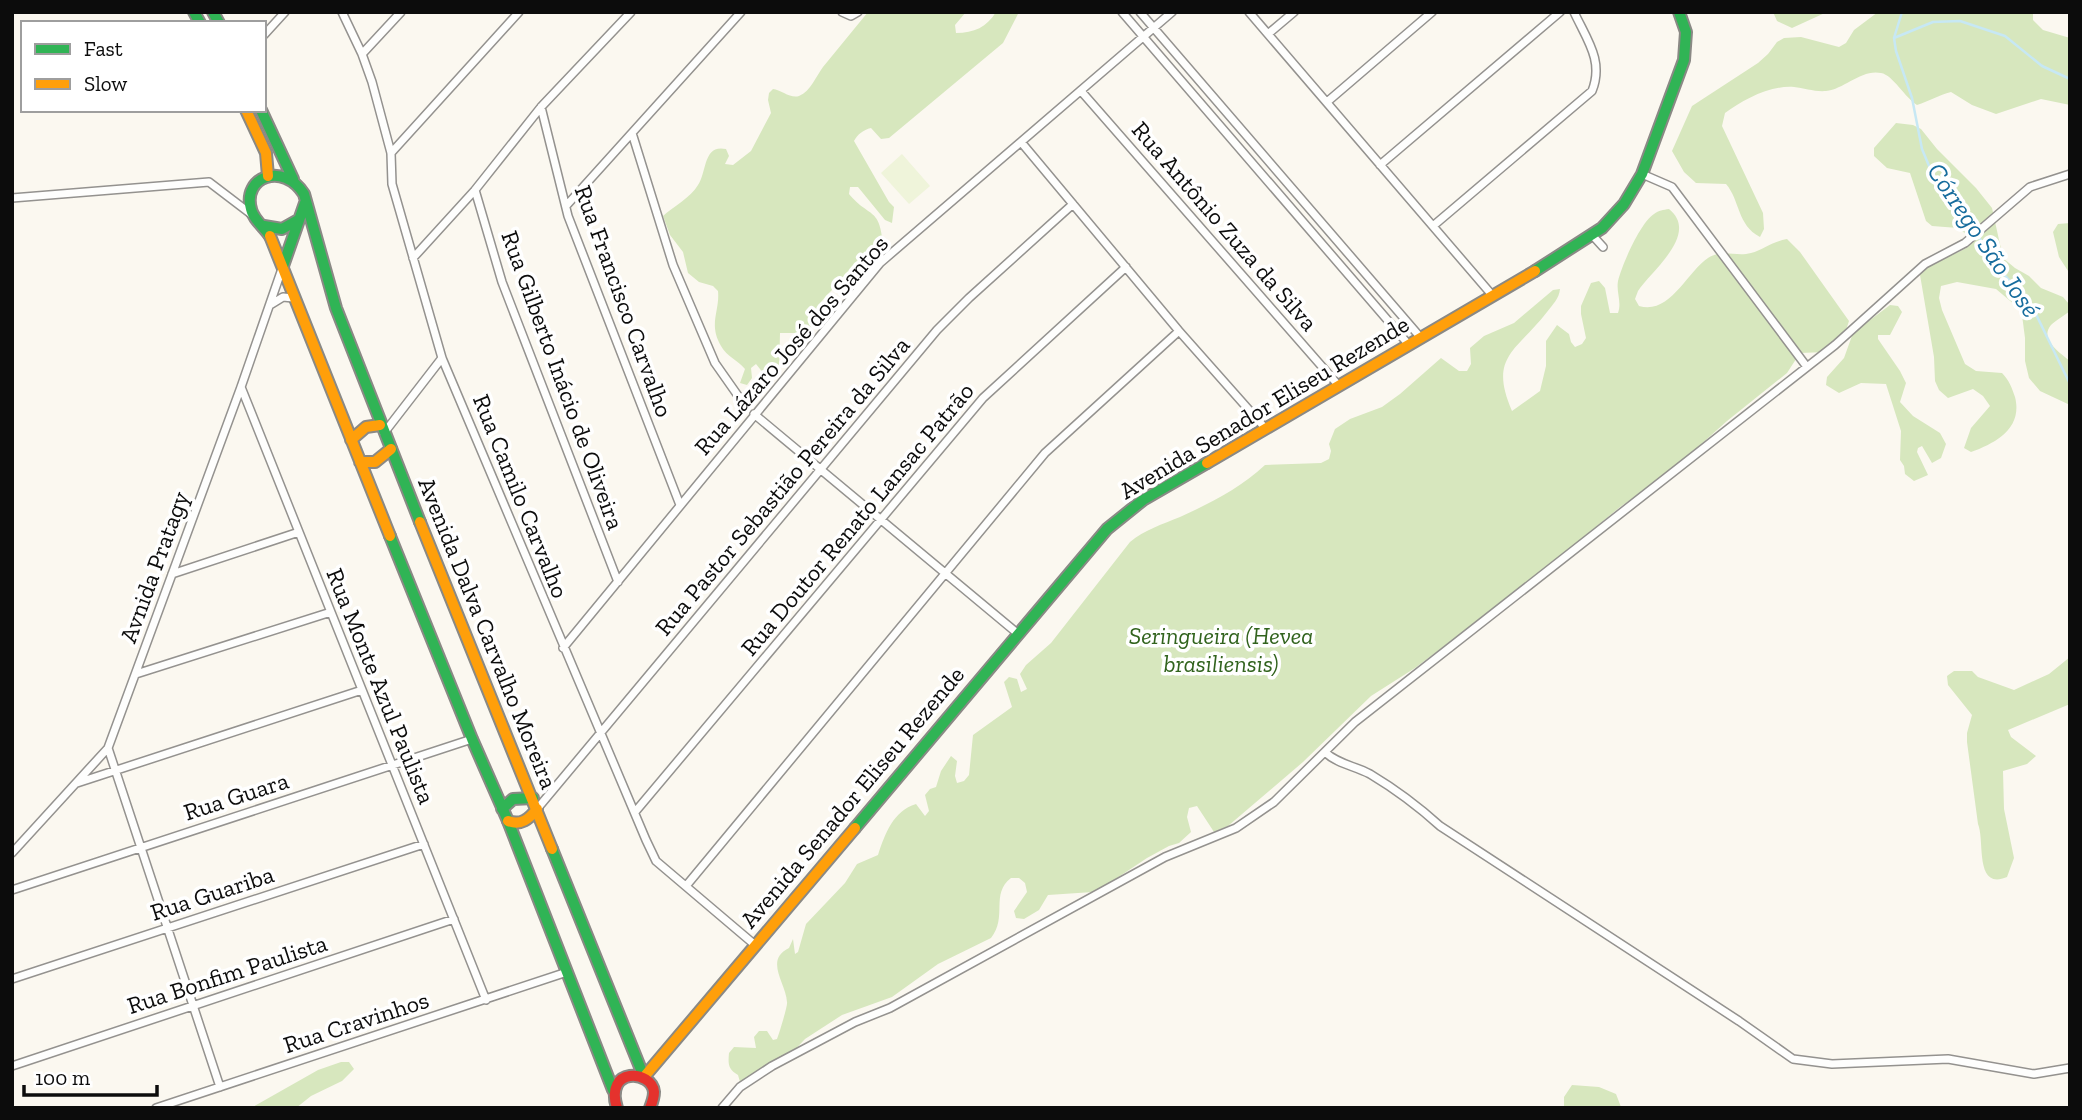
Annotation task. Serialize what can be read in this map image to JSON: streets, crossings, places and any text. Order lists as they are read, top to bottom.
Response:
{
  "streets": {
    "street": [
      "Rua Antônio Zuza da Silva",
      "Rua Francisco Carvalho",
      "Rua Lázaro José dos Santos",
      "Rua Gilberto Inácio de Oliveira",
      "Avenida Senador Eliseu Rezende",
      "Rua Pastor Sebastião Pereira da Silva",
      "Rua Camilo Carvalho",
      "Rua Doutor Renato Lansac Patrão",
      "Avnida Pratagy",
      "Avenida Dalva Carvalho Moreira",
      "Rua Monte Azul Paulista",
      "Rua Guara",
      "Rua Guariba",
      "Rua Bonfim Paulista",
      "Rua Cravinhos"
    ]
  },
  "crossings": [
    ["Rua Antônio Zuza da Silva", "Rua Lázaro José dos Santos"],
    ["Rua Antônio Zuza da Silva", "Avenida Senador Eliseu Rezende"],
    ["Rua Francisco Carvalho", "Rua Lázaro José dos Santos"],
    ["Rua Lázaro José dos Santos", "Rua Gilberto Inácio de Oliveira"],
    ["Rua Lázaro José dos Santos", "Rua Camilo Carvalho"],
    ["Avenida Senador Eliseu Rezende", "Rua Camilo Carvalho"],
    ["Avenida Senador Eliseu Rezende", "Avenida Dalva Carvalho Moreira"],
    ["Rua Pastor Sebastião Pereira da Silva", "Rua Camilo Carvalho"],
    ["Rua Pastor Sebastião Pereira da Silva", "Avenida Dalva Carvalho Moreira"],
    ["Rua Camilo Carvalho", "Rua Doutor Renato Lansac Patrão"],
    ["Avnida Pratagy", "Rua Monte Azul Paulista"],
    ["Rua Monte Azul Paulista", "Rua Guara"],
    ["Rua Monte Azul Paulista", "Rua Guariba"],
    ["Rua Monte Azul Paulista", "Rua Bonfim Paulista"],
    ["Rua Monte Azul Paulista", "Rua Cravinhos"]
  ],
  "water": ["Córrego São José"],
  "parks": ["Seringueira (Hevea brasiliensis)"],
  "legend": ["Fast", "Slow"],
  "scale_bar": "100 m"
}
